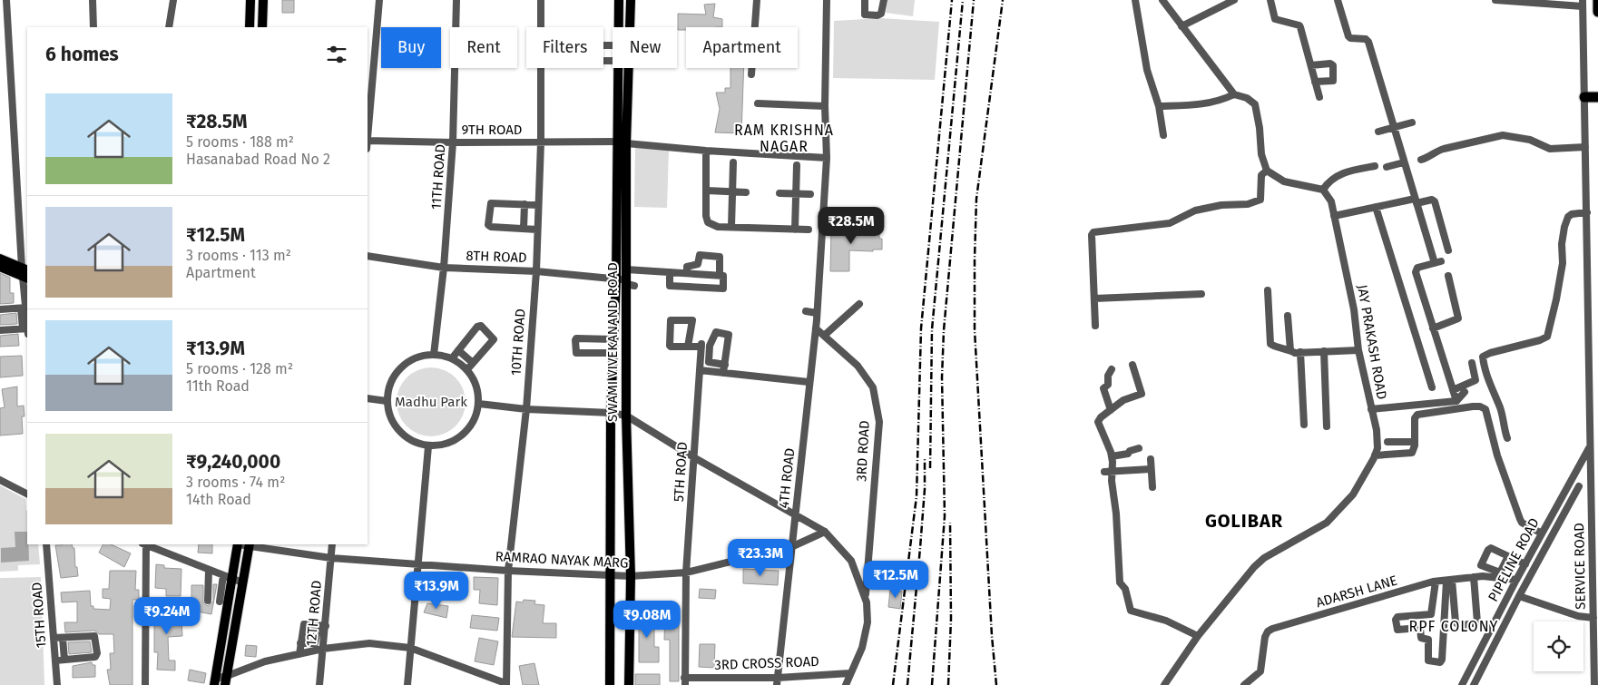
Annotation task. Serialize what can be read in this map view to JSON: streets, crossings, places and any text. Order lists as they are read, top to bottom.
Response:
{
  "streets": {
    "main road": ["SWAMI VIVEKANAND ROAD"],
    "street": [
      "9TH ROAD",
      "11TH ROAD",
      "8TH ROAD",
      "10TH ROAD",
      "JAY PRAKASH ROAD",
      "3RD ROAD",
      "5TH ROAD",
      "4TH ROAD",
      "RAMRAO NAYAK MARG",
      "PIPELINE ROAD",
      "SERVICE ROAD",
      "ADARSH LANE",
      "12TH ROAD",
      "15TH ROAD",
      "3RD CROSS ROAD"
    ]
  },
  "crossings": [
    ["9TH ROAD", "11TH ROAD"],
    ["9TH ROAD", "10TH ROAD"],
    ["9TH ROAD", "SWAMI VIVEKANAND ROAD"],
    ["9TH ROAD", "4TH ROAD"],
    ["11TH ROAD", "8TH ROAD"],
    ["8TH ROAD", "10TH ROAD"],
    ["8TH ROAD", "SWAMI VIVEKANAND ROAD"],
    ["10TH ROAD", "RAMRAO NAYAK MARG"],
    ["SWAMI VIVEKANAND ROAD", "RAMRAO NAYAK MARG"],
    ["3RD ROAD", "4TH ROAD"],
    ["5TH ROAD", "RAMRAO NAYAK MARG"],
    ["5TH ROAD", "3RD CROSS ROAD"],
    ["4TH ROAD", "RAMRAO NAYAK MARG"],
    ["4TH ROAD", "3RD CROSS ROAD"],
    ["RAMRAO NAYAK MARG", "12TH ROAD"],
    ["PIPELINE ROAD", "SERVICE ROAD"],
    ["PIPELINE ROAD", "ADARSH LANE"]
  ],
  "districts": ["RAM KRISHNA NAGAR", "GOLIBAR", "RPF COLONY"],
  "parks": ["Madhu Park"],
  "page": {
    "chip": [
      "Buy",
      "Rent",
      "Filters",
      "New",
      "Apartment"
    ],
    "heading": "6 homes",
    "list": [
      {
        "name": "₹28.5M",
        "note": "5 rooms · 188 m² · Hasanabad Road No 2"
      },
      {
        "name": "₹12.5M",
        "note": "3 rooms · 113 m² · Apartment"
      },
      {
        "name": "₹13.9M",
        "note": "5 rooms · 128 m² · 11th Road"
      },
      {
        "name": "₹9,240,000",
        "note": "3 rooms · 74 m² · 14th Road"
      }
    ],
    "price": [
      "₹28.5M",
      "₹23.3M",
      "₹12.5M",
      "₹13.9M",
      "₹9.24M",
      "₹9.08M"
    ]
  }
}
